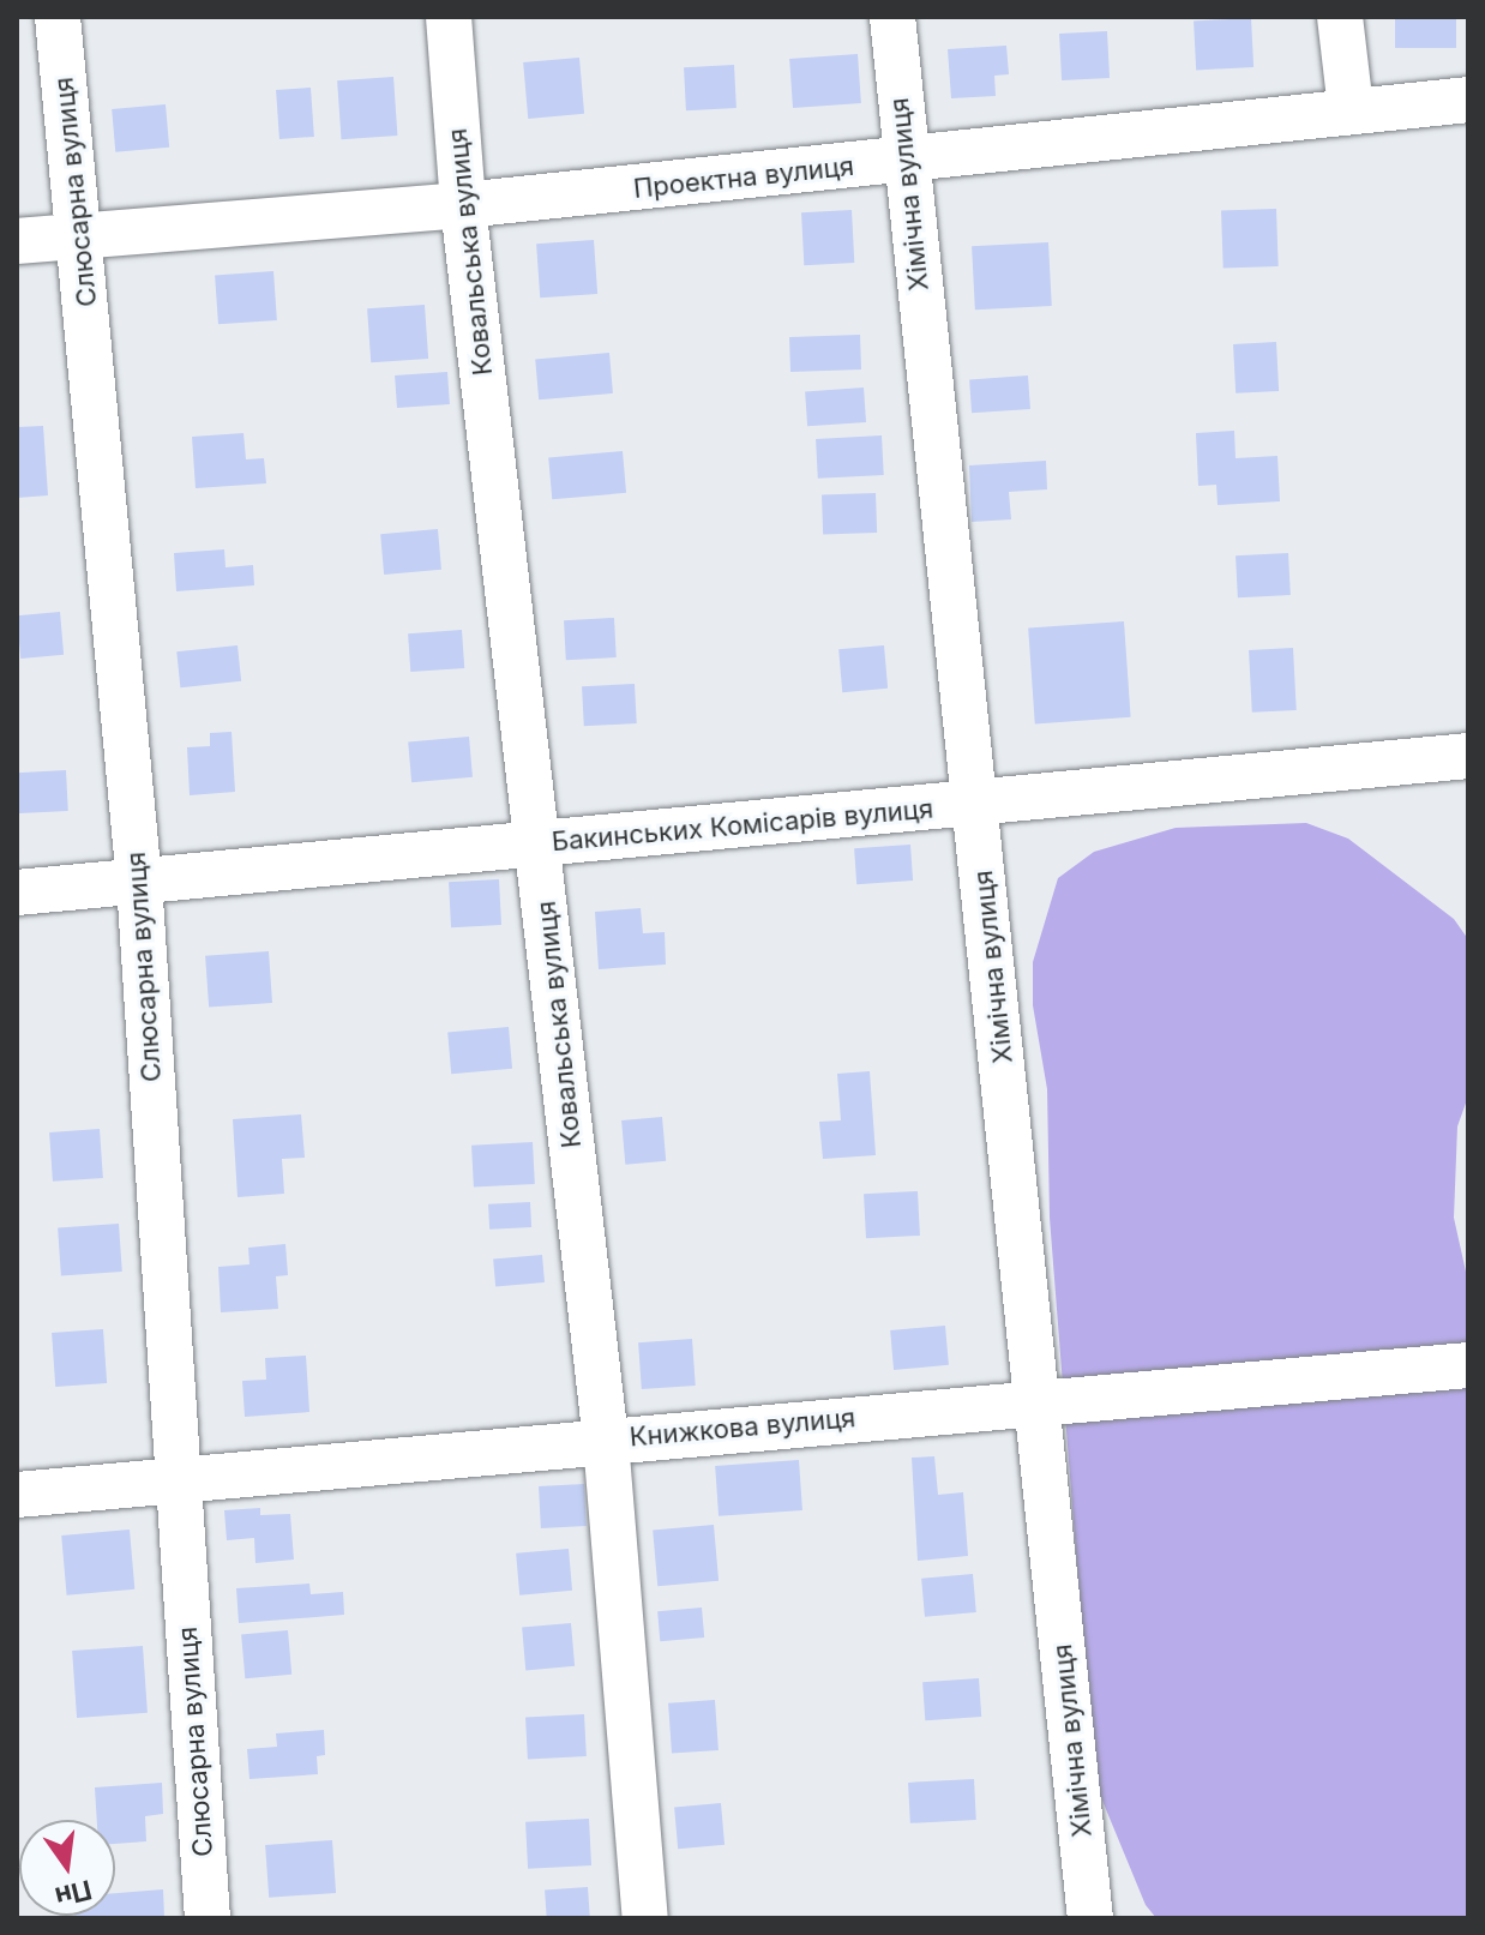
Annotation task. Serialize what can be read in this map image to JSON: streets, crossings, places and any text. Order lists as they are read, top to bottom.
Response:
{
  "streets": {
    "street": [
      "Проектна вулиця",
      "Слюсарна вулиця",
      "Хімічна вулиця",
      "Ковальська вулиця",
      "Бакинських Комісарів вулиця",
      "Книжкова вулиця"
    ]
  },
  "crossings": [
    ["Проектна вулиця", "Слюсарна вулиця"],
    ["Проектна вулиця", "Хімічна вулиця"],
    ["Проектна вулиця", "Ковальська вулиця"],
    ["Слюсарна вулиця", "Бакинських Комісарів вулиця"],
    ["Слюсарна вулиця", "Книжкова вулиця"],
    ["Хімічна вулиця", "Бакинських Комісарів вулиця"],
    ["Хімічна вулиця", "Книжкова вулиця"],
    ["Ковальська вулиця", "Бакинських Комісарів вулиця"],
    ["Ковальська вулиця", "Книжкова вулиця"]
  ],
  "north": "bottom"
}
